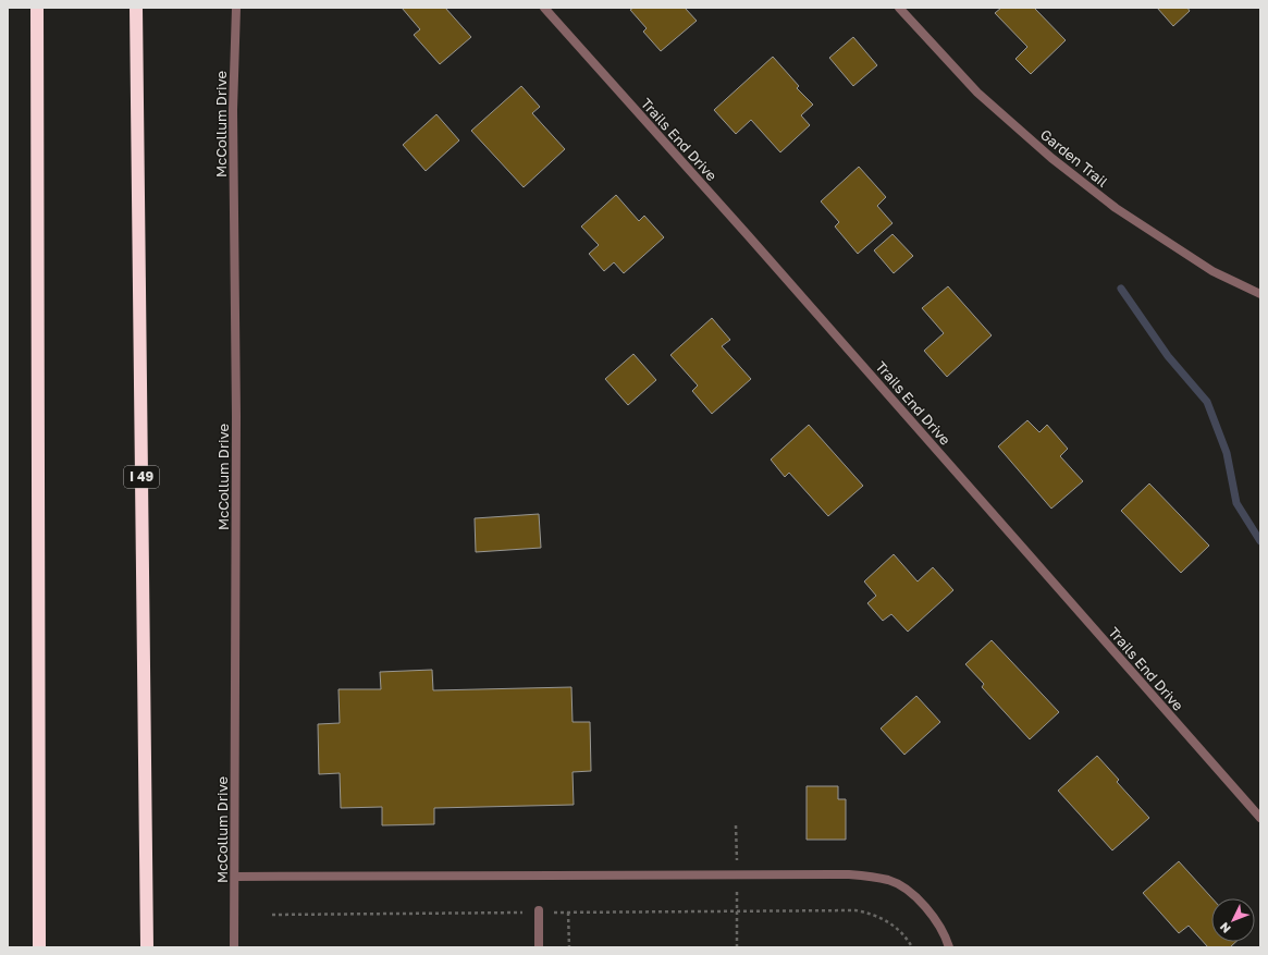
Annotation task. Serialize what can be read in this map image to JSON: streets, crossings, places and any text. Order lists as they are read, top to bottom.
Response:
{
  "streets": {
    "highway": ["I 49"],
    "street": ["McCollum Drive", "Trails End Drive", "Garden Trail"]
  },
  "north": "bottom left"
}
